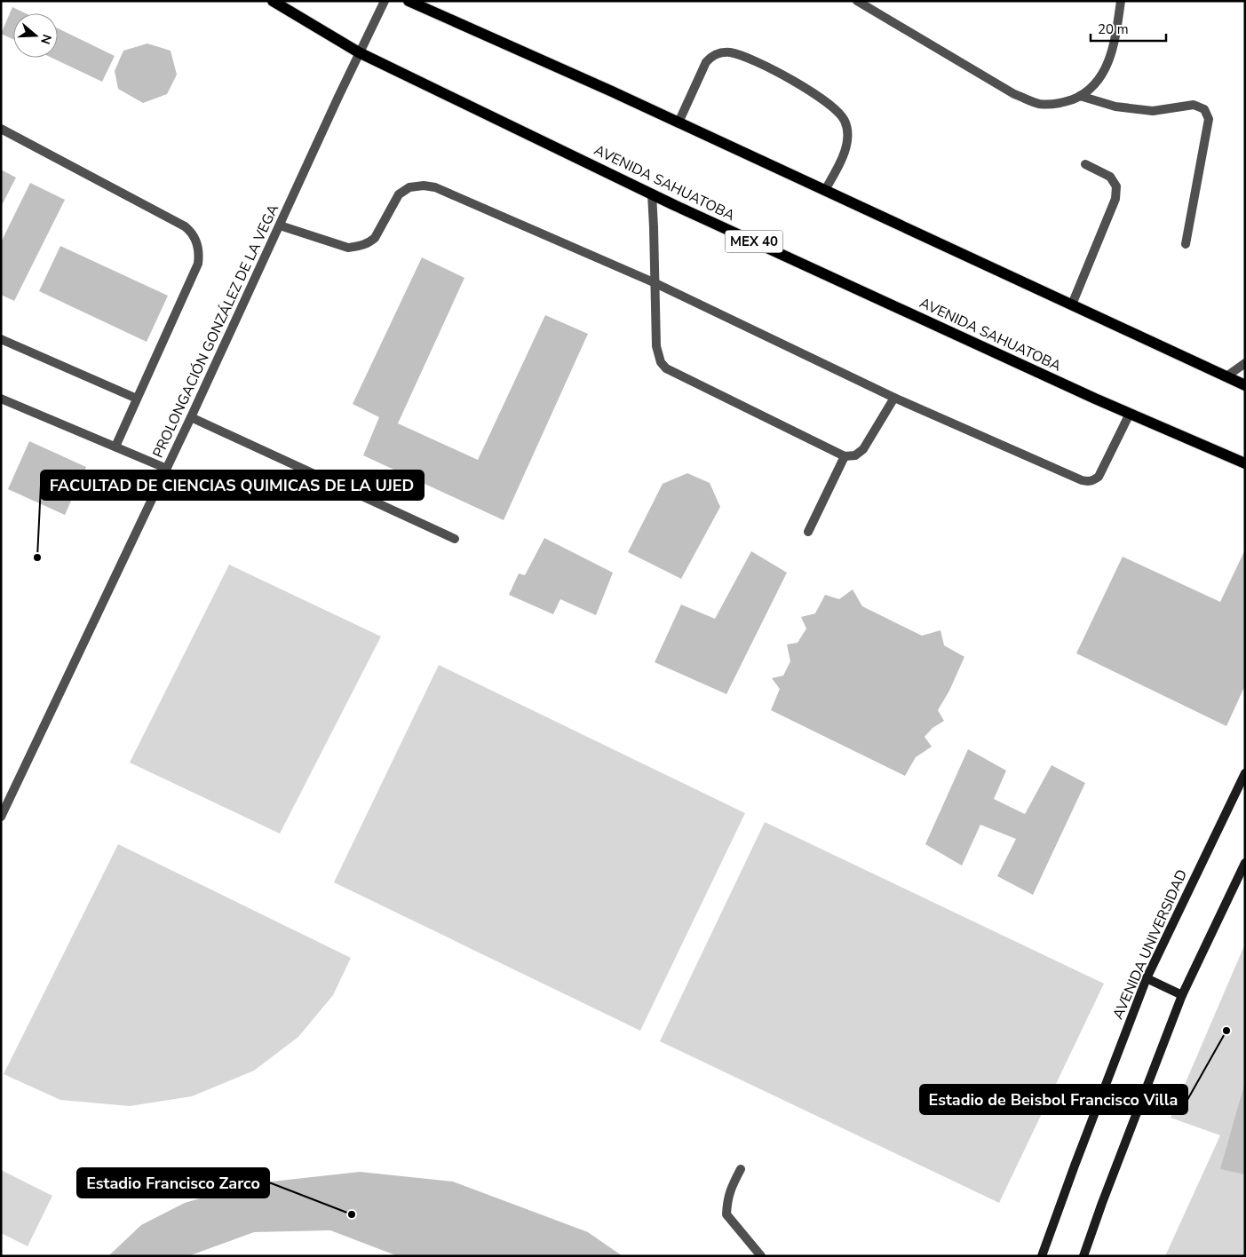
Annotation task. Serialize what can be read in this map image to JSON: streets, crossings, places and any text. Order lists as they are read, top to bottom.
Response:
{
  "streets": {
    "main road": ["AVENIDA SAHUATOBA", "MEX 40"],
    "street": ["PROLONGACIÓN GONZÁLEZ DE LA VEGA", "AVENIDA UNIVERSIDAD"]
  },
  "crossings": [
    ["AVENIDA SAHUATOBA", "PROLONGACIÓN GONZÁLEZ DE LA VEGA"]
  ],
  "places": ["FACULTAD DE CIENCIAS QUIMICAS DE LA UJED", "Estadio de Beisbol Francisco Villa", "Estadio Francisco Zarco"],
  "scale_bar": "20 m",
  "north": "right"
}
